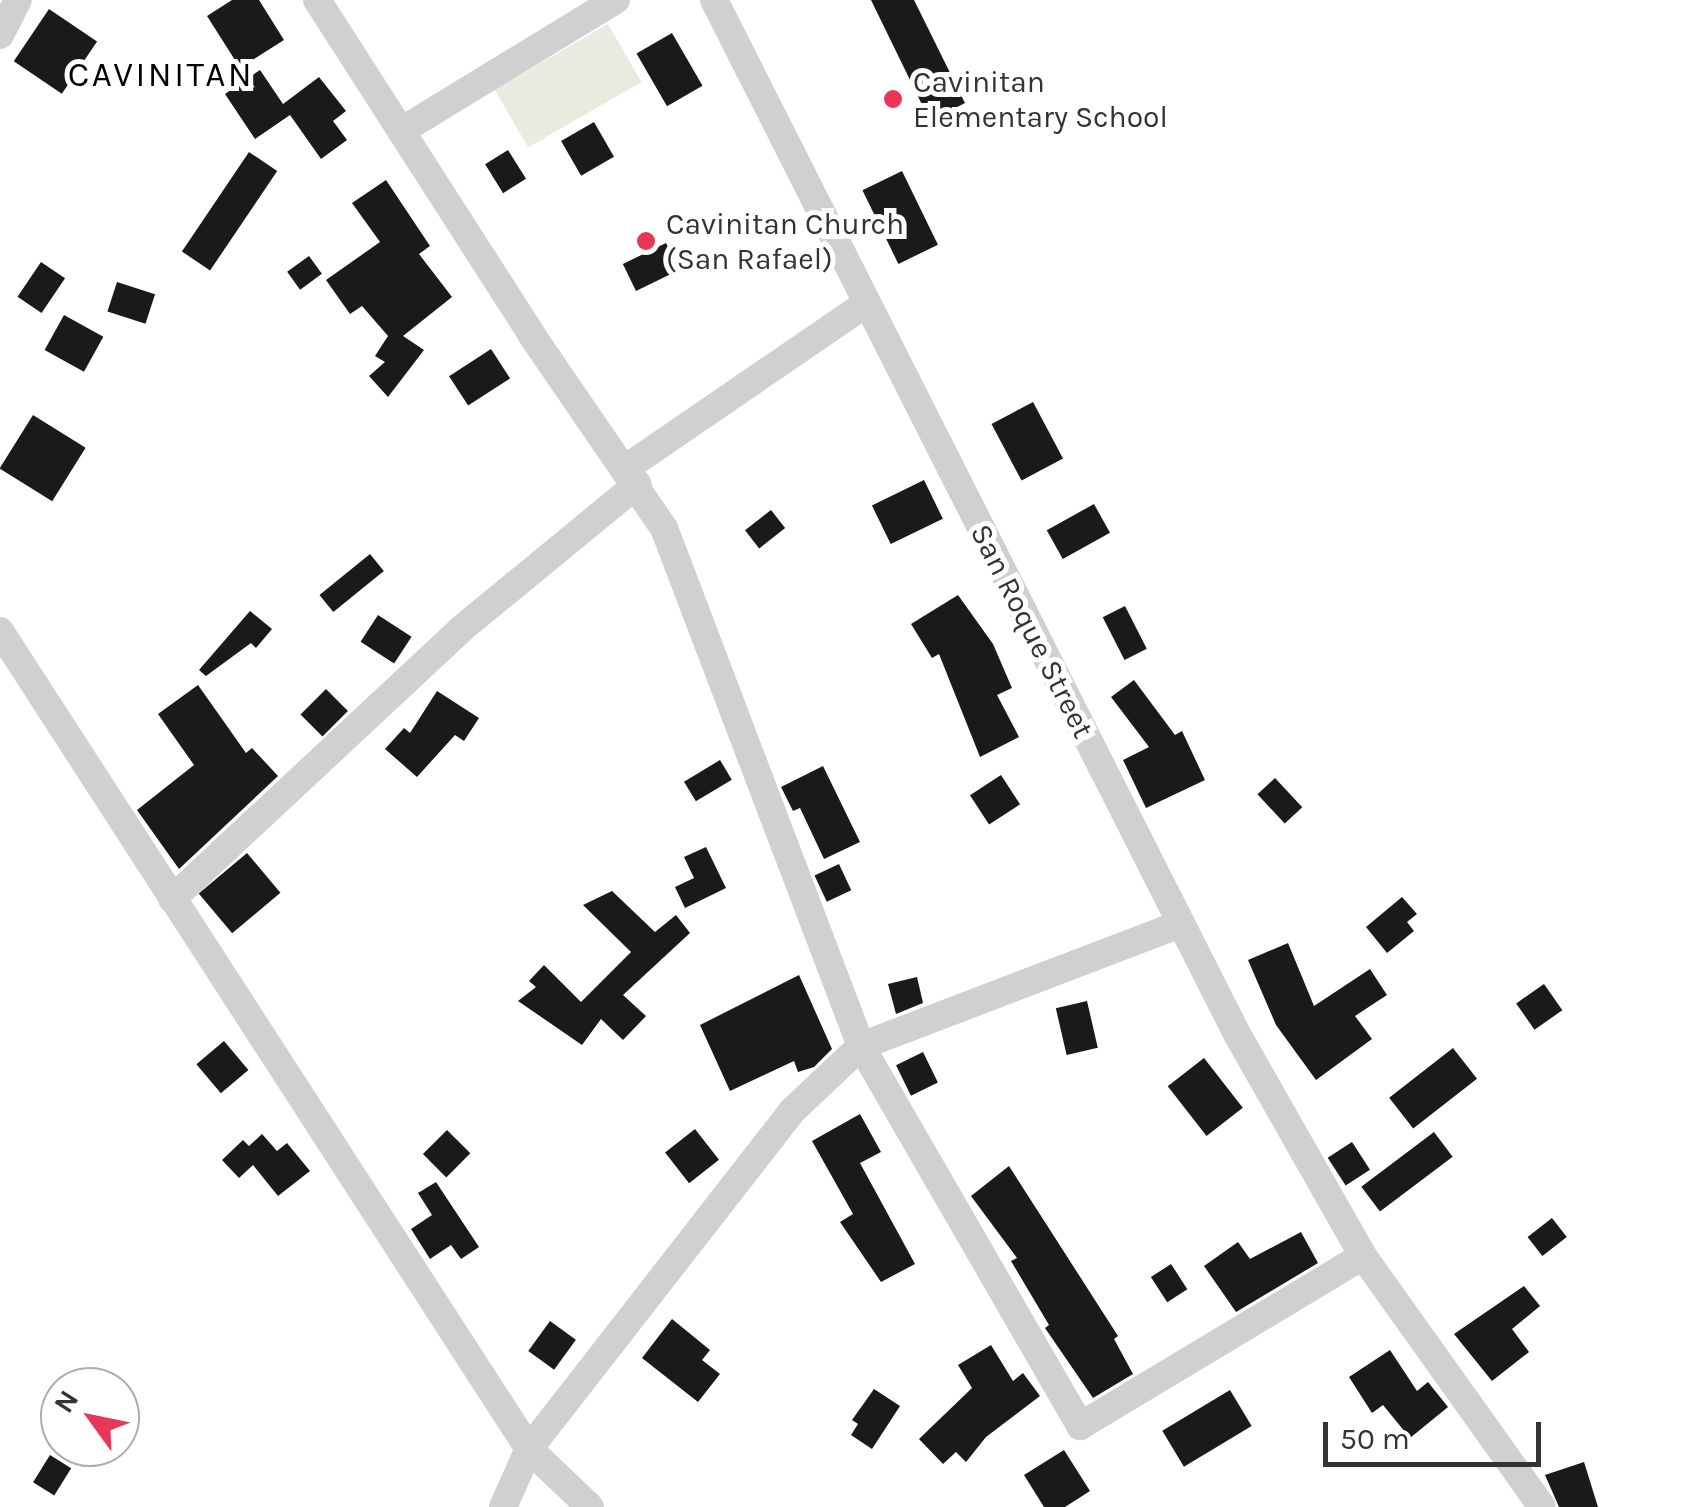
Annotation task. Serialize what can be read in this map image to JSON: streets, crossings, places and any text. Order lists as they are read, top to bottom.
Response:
{
  "streets": {
    "street": ["San Roque Street"]
  },
  "districts": ["CAVINITAN"],
  "places": ["Cavinitan Elementary School", "Cavinitan Church (San Rafael)"],
  "scale_bar": "50 m",
  "north": "top left"
}
